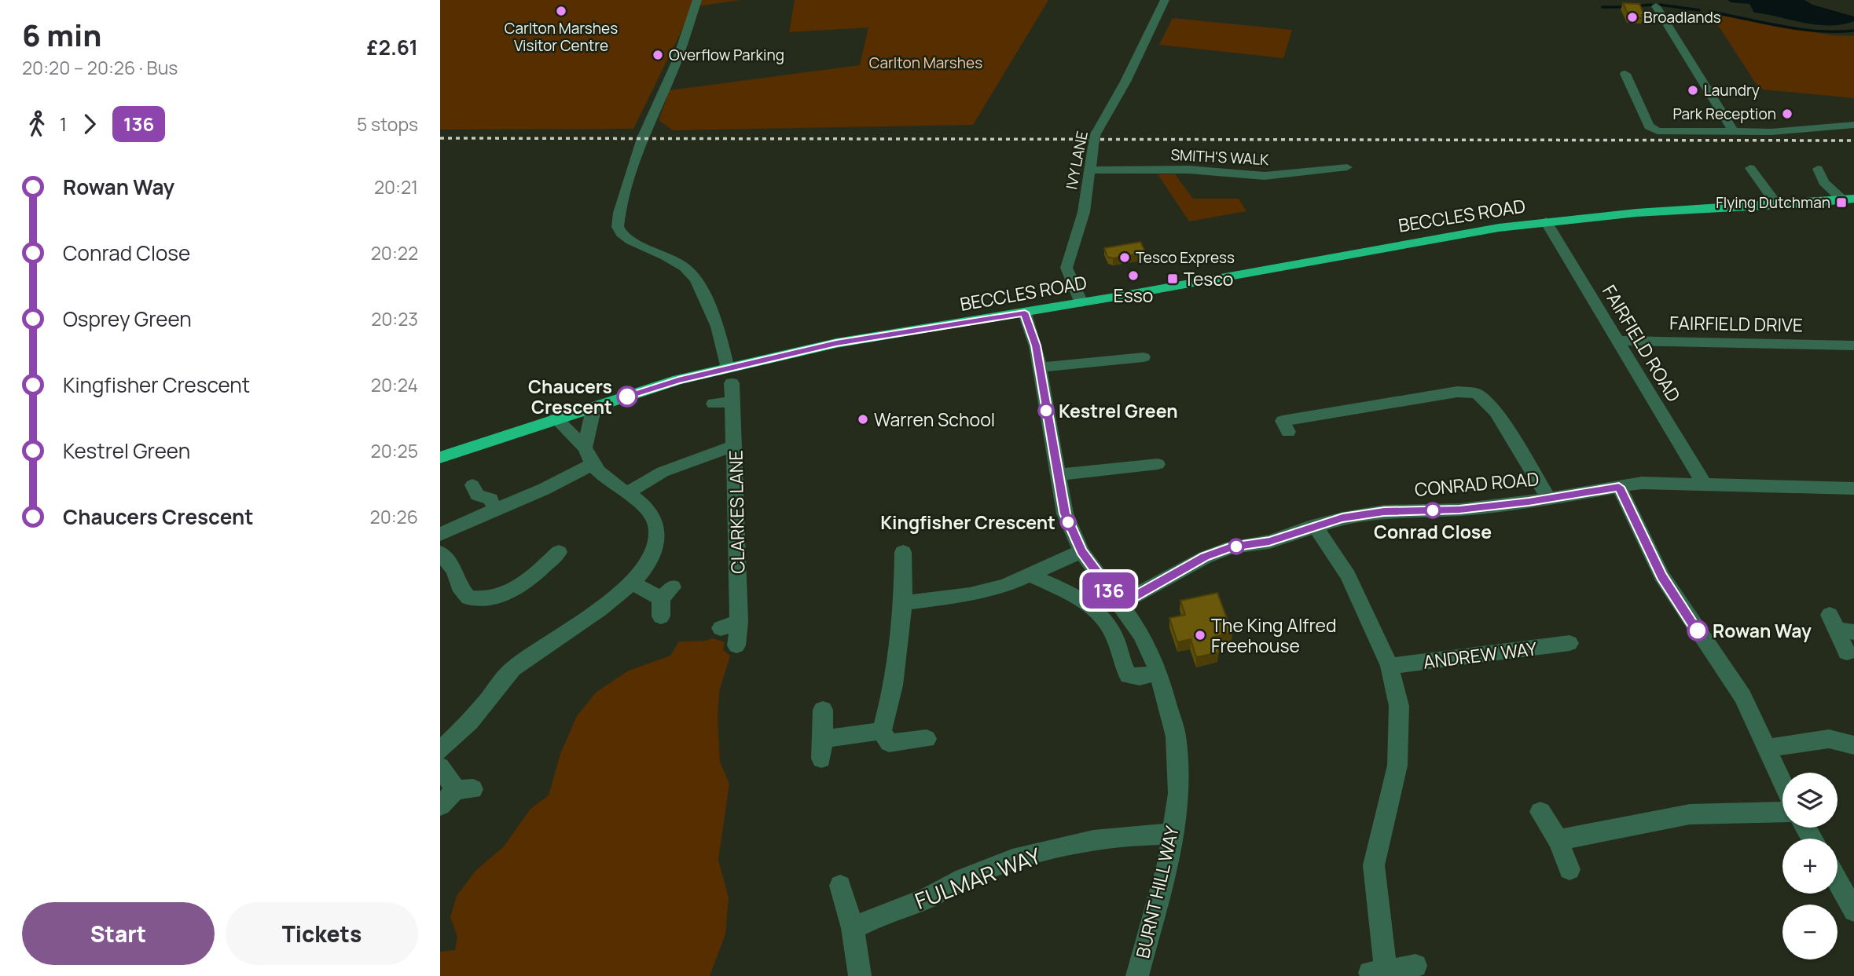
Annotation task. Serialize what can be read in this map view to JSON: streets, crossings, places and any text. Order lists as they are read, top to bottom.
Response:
{
  "streets": {
    "highway": ["BECCLES ROAD"],
    "street": [
      "SMITH'S WALK",
      "IVY LANE",
      "FAIRFIELD DRIVE",
      "FAIRFIELD ROAD",
      "CONRAD ROAD",
      "CLARKES LANE",
      "ANDREW WAY",
      "FULMAR WAY",
      "BURNT HILL WAY"
    ]
  },
  "crossings": [
    ["SMITH'S WALK", "IVY LANE"],
    ["IVY LANE", "BECCLES ROAD"],
    ["BECCLES ROAD", "FAIRFIELD ROAD"],
    ["BECCLES ROAD", "CLARKES LANE"],
    ["BECCLES ROAD", "BURNT HILL WAY"],
    ["FAIRFIELD DRIVE", "FAIRFIELD ROAD"],
    ["FAIRFIELD ROAD", "CONRAD ROAD"],
    ["CONRAD ROAD", "BURNT HILL WAY"],
    ["FULMAR WAY", "BURNT HILL WAY"]
  ],
  "parks": ["Carlton Marshes"],
  "places": {
    "other": [
      "Carlton Marshes Visitor Centre",
      "Broadlands",
      "Overflow Parking",
      "Laundry",
      "Park Reception",
      "Tesco Express",
      "Esso",
      "Chaucers Crescent",
      "Kestrel Green",
      "Warren School",
      "Conrad Close",
      "Kingfisher Crescent",
      "Rowan Way",
      "The King Alfred Freehouse"
    ],
    "transit": ["Flying Dutchman", "Tesco"]
  },
  "lines": ["bus line 136"],
  "page": {
    "heading": ["6 min", "20:20 – 20:26 · Bus", "£2.61"],
    "on_map": "136",
    "legs": ["1", "136", "5 stops"],
    "list": [
      {
        "name": "Rowan Way",
        "value": "20:21"
      },
      {
        "name": "Conrad Close",
        "value": "20:22"
      },
      {
        "name": "Osprey Green",
        "value": "20:23"
      },
      {
        "name": "Kingfisher Crescent",
        "value": "20:24"
      },
      {
        "name": "Kestrel Green",
        "value": "20:25"
      },
      {
        "name": "Chaucers Crescent",
        "value": "20:26"
      }
    ],
    "map_buttons": ["+", "−"],
    "buttons": ["Start", "Tickets"]
  }
}
